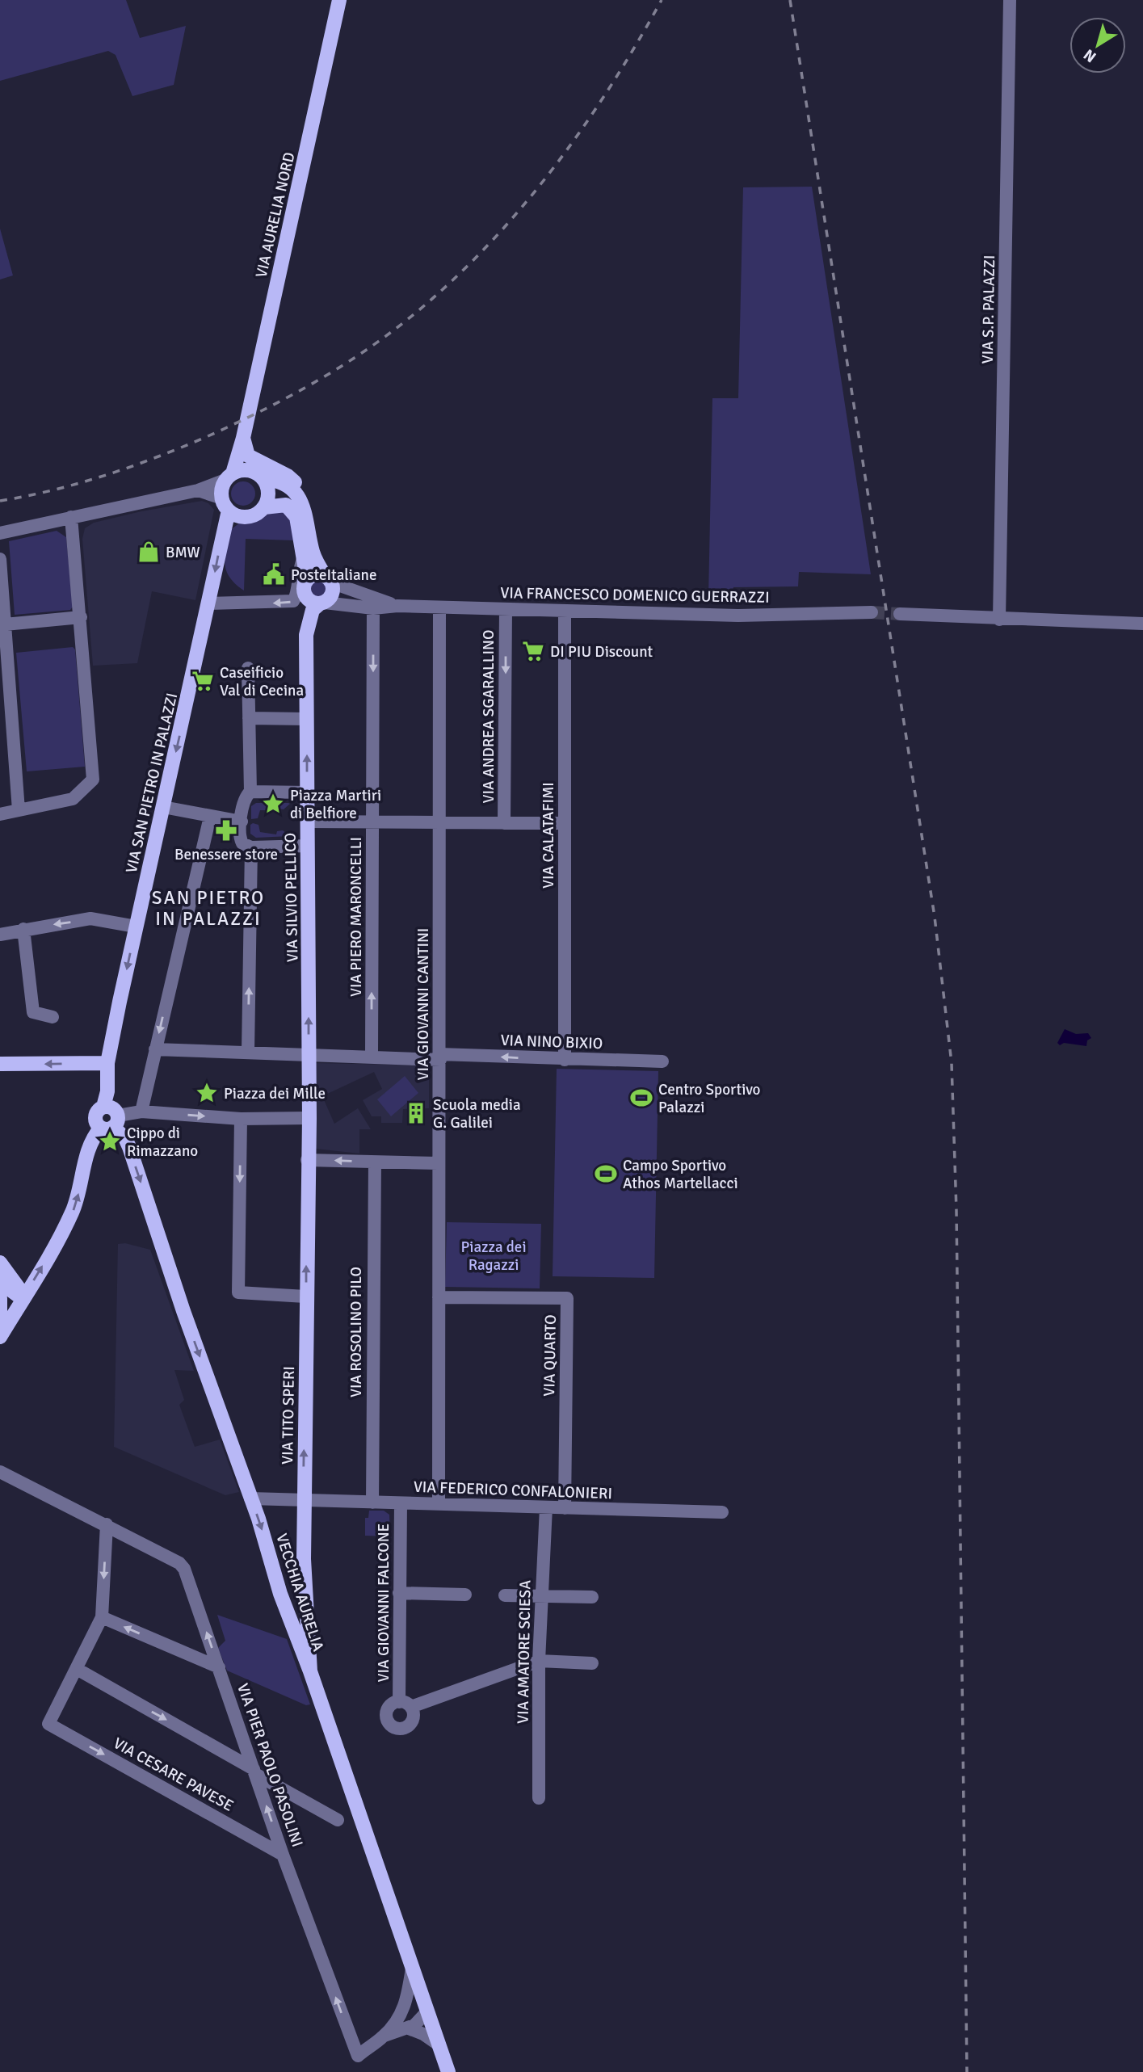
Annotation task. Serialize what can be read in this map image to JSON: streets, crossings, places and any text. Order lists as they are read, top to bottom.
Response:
{
  "streets": {
    "main road": [
      "VIA AURELIA NORD",
      "VIA SAN PIETRO IN PALAZZI",
      "VIA SILVIO PELLICO",
      "VIA TITO SPERI",
      "VECCHIA AURELIA"
    ],
    "street": [
      "VIA S.P. PALAZZI",
      "VIA FRANCESCO DOMENICO GUERRAZZI",
      "VIA ANDREA SGARALLINO",
      "VIA CALATAFIMI",
      "VIA PIERO MARONCELLI",
      "VIA GIOVANNI CANTINI",
      "VIA NINO BIXIO",
      "VIA ROSOLINO PILO",
      "VIA QUARTO",
      "VIA FEDERICO CONFALONIERI",
      "VIA GIOVANNI FALCONE",
      "VIA AMATORE SCIESA",
      "VIA PIER PAOLO PASOLINI",
      "VIA CESARE PAVESE"
    ]
  },
  "crossings": [
    ["VIA AURELIA NORD", "VIA SAN PIETRO IN PALAZZI"],
    ["VIA FRANCESCO DOMENICO GUERRAZZI", "VIA ANDREA SGARALLINO"],
    ["VIA FRANCESCO DOMENICO GUERRAZZI", "VIA CALATAFIMI"],
    ["VIA FRANCESCO DOMENICO GUERRAZZI", "VIA SILVIO PELLICO"],
    ["VIA FRANCESCO DOMENICO GUERRAZZI", "VIA PIERO MARONCELLI"],
    ["VIA FRANCESCO DOMENICO GUERRAZZI", "VIA GIOVANNI CANTINI"],
    ["VIA CALATAFIMI", "VIA NINO BIXIO"],
    ["VIA SILVIO PELLICO", "VIA NINO BIXIO"],
    ["VIA SILVIO PELLICO", "VIA TITO SPERI"],
    ["VIA PIERO MARONCELLI", "VIA NINO BIXIO"],
    ["VIA GIOVANNI CANTINI", "VIA NINO BIXIO"],
    ["VIA GIOVANNI CANTINI", "VIA QUARTO"],
    ["VIA GIOVANNI CANTINI", "VIA FEDERICO CONFALONIERI"],
    ["VIA ROSOLINO PILO", "VIA FEDERICO CONFALONIERI"],
    ["VIA QUARTO", "VIA FEDERICO CONFALONIERI"],
    ["VIA TITO SPERI", "VIA FEDERICO CONFALONIERI"],
    ["VIA TITO SPERI", "VECCHIA AURELIA"],
    ["VIA FEDERICO CONFALONIERI", "VECCHIA AURELIA"],
    ["VIA FEDERICO CONFALONIERI", "VIA GIOVANNI FALCONE"],
    ["VIA FEDERICO CONFALONIERI", "VIA AMATORE SCIESA"],
    ["VIA GIOVANNI FALCONE", "VIA AMATORE SCIESA"],
    ["VIA PIER PAOLO PASOLINI", "VIA CESARE PAVESE"]
  ],
  "one_way": [
    "VIA ANDREA SGARALLINO",
    "VIA SAN PIETRO IN PALAZZI",
    "VIA SILVIO PELLICO",
    "VIA NINO BIXIO",
    "VIA TITO SPERI",
    "VECCHIA AURELIA",
    "VIA PIER PAOLO PASOLINI"
  ],
  "districts": ["SAN PIETRO IN PALAZZI"],
  "parks": ["Piazza dei Ragazzi"],
  "places": {
    "shop": ["BMW"],
    "public building": ["PosteItaliane"],
    "supermarket": ["DI PIU Discount", "Caseificio Val di Cecina"],
    "place": ["Piazza Martiri di Belfiore", "Piazza dei Mille", "Cippo di Rimazzano"],
    "pharmacy": ["Benessere store"],
    "sports": ["Centro Sportivo Palazzi", "Campo Sportivo Athos Martellacci"],
    "building": ["Scuola media G. Galilei"]
  },
  "north": "bottom left"
}
